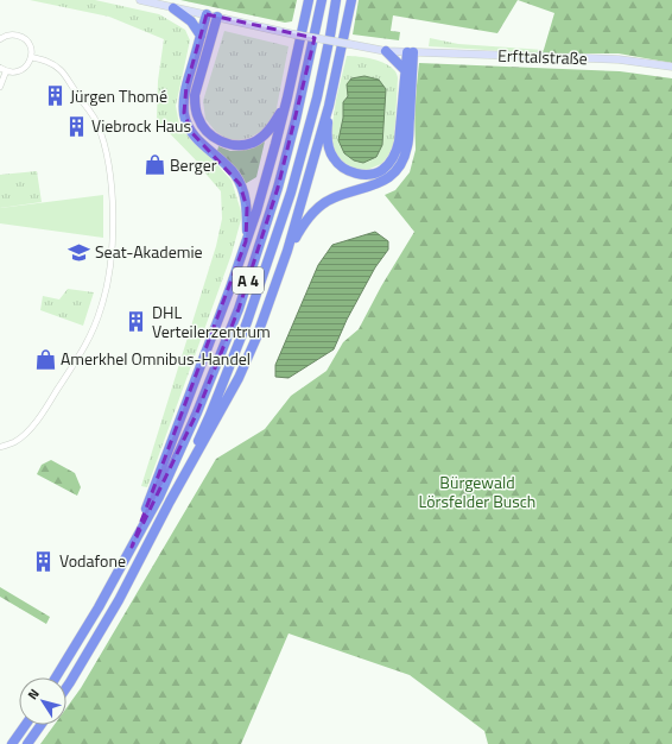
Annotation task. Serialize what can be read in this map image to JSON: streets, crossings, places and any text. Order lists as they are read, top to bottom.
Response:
{
  "streets": {
    "highway": ["A 4"],
    "main road": ["Erfttalstraße"]
  },
  "parks": ["Bürgewald Lörsfelder Busch"],
  "places": {
    "building": [
      "Jürgen Thomé",
      "Viebrock Haus",
      "DHL Verteilerzentrum",
      "Vodafone"
    ],
    "shop": ["Berger", "Amerkhel Omnibus-Handel"],
    "school or university": ["Seat-Akademie"]
  },
  "north": "top left"
}
